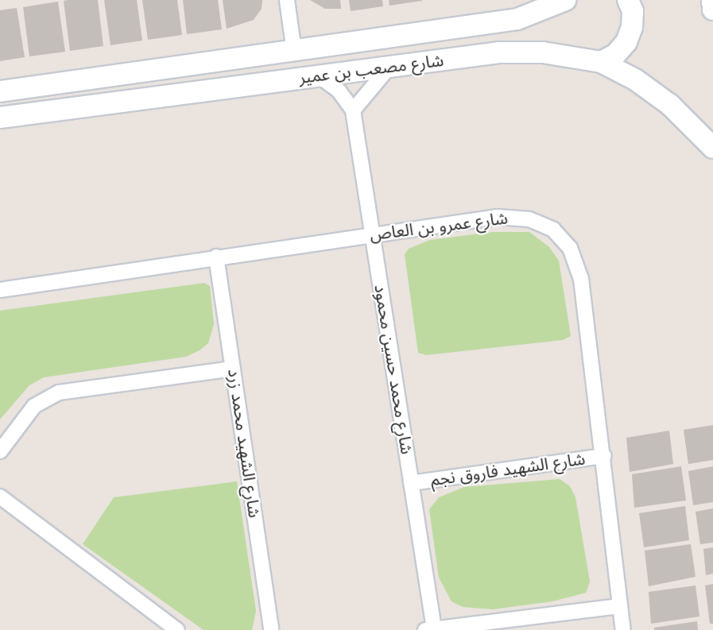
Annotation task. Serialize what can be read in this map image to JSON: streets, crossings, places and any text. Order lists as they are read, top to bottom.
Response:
{
  "streets": {
    "street": [
      "شارع مصعب بن عمير",
      "شارع عمرو بن العاص",
      "شارع محمد حسين محمود",
      "شارع الشهيد محمد زرد",
      "شارع الشهيد فاروق نجم"
    ]
  },
  "crossings": [
    ["شارع مصعب بن عمير", "شارع محمد حسين محمود"],
    ["شارع عمرو بن العاص", "شارع محمد حسين محمود"],
    ["شارع عمرو بن العاص", "شارع الشهيد محمد زرد"],
    ["شارع عمرو بن العاص", "شارع الشهيد فاروق نجم"],
    ["شارع محمد حسين محمود", "شارع الشهيد فاروق نجم"]
  ]
}
